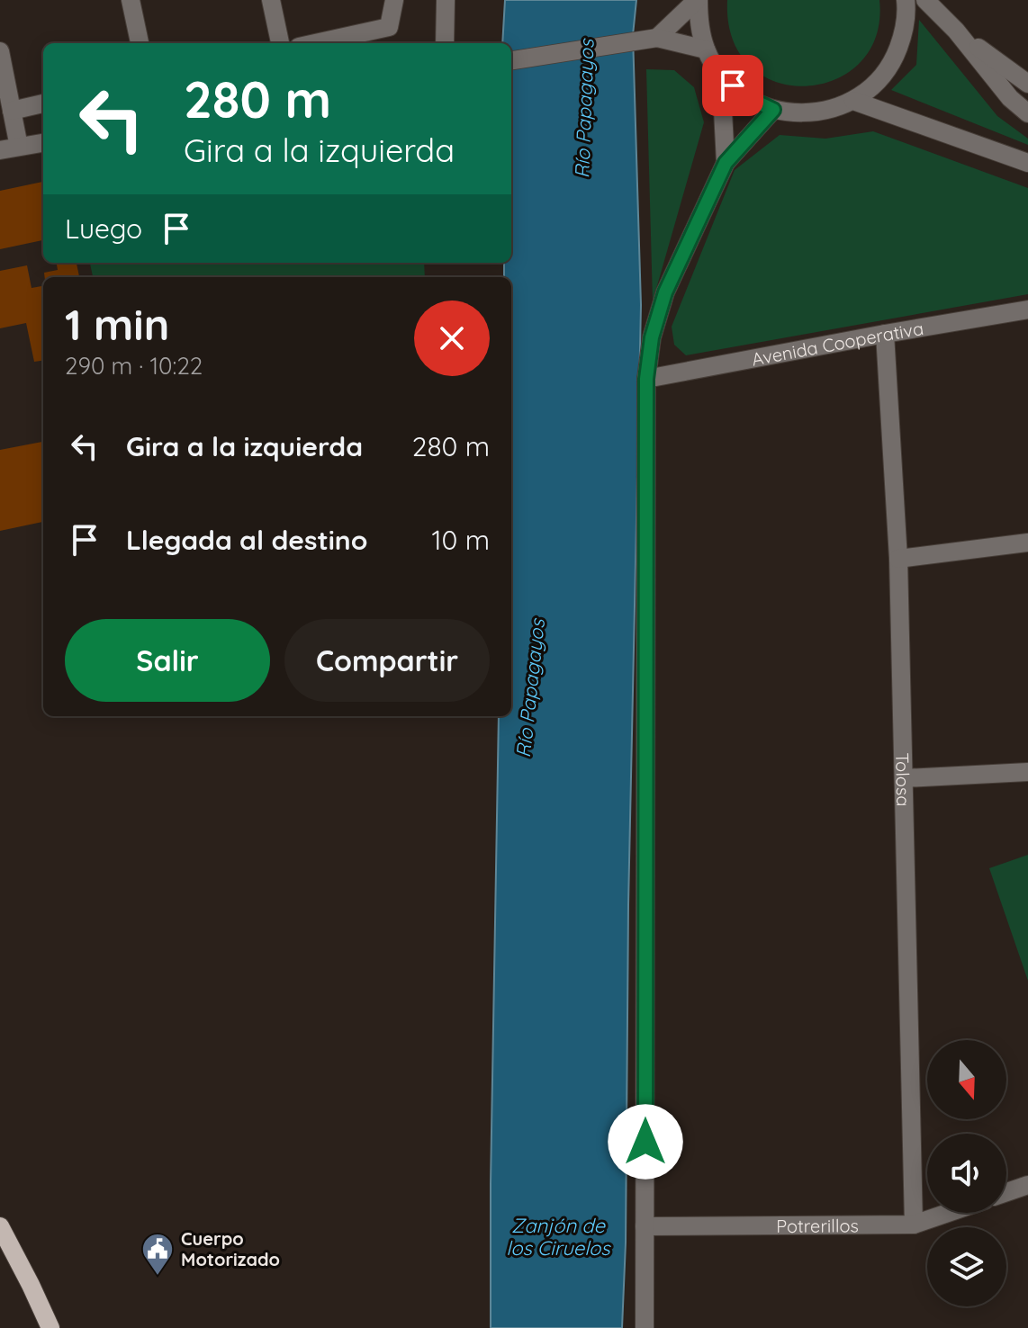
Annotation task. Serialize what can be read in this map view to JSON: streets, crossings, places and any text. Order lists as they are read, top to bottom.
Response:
{
  "streets": {
    "street": ["Avenida Cooperativa", "Tolosa", "Potrerillos"]
  },
  "crossings": [
    ["Avenida Cooperativa", "Tolosa"],
    ["Tolosa", "Potrerillos"]
  ],
  "water": ["Río Papagayos", "Zanjón de los Ciruelos"],
  "places": {
    "public building": ["Cuerpo Motorizado"]
  },
  "north": "bottom",
  "page": {
    "turn": ["280 m", "Gira a la izquierda"],
    "then": "Luego",
    "heading": ["1 min", "290 m · 10:22"],
    "list": [
      {
        "name": "Gira a la izquierda",
        "value": "280 m"
      },
      {
        "name": "Llegada al destino",
        "value": "10 m"
      }
    ],
    "buttons": ["Salir", "Compartir"]
  }
}
